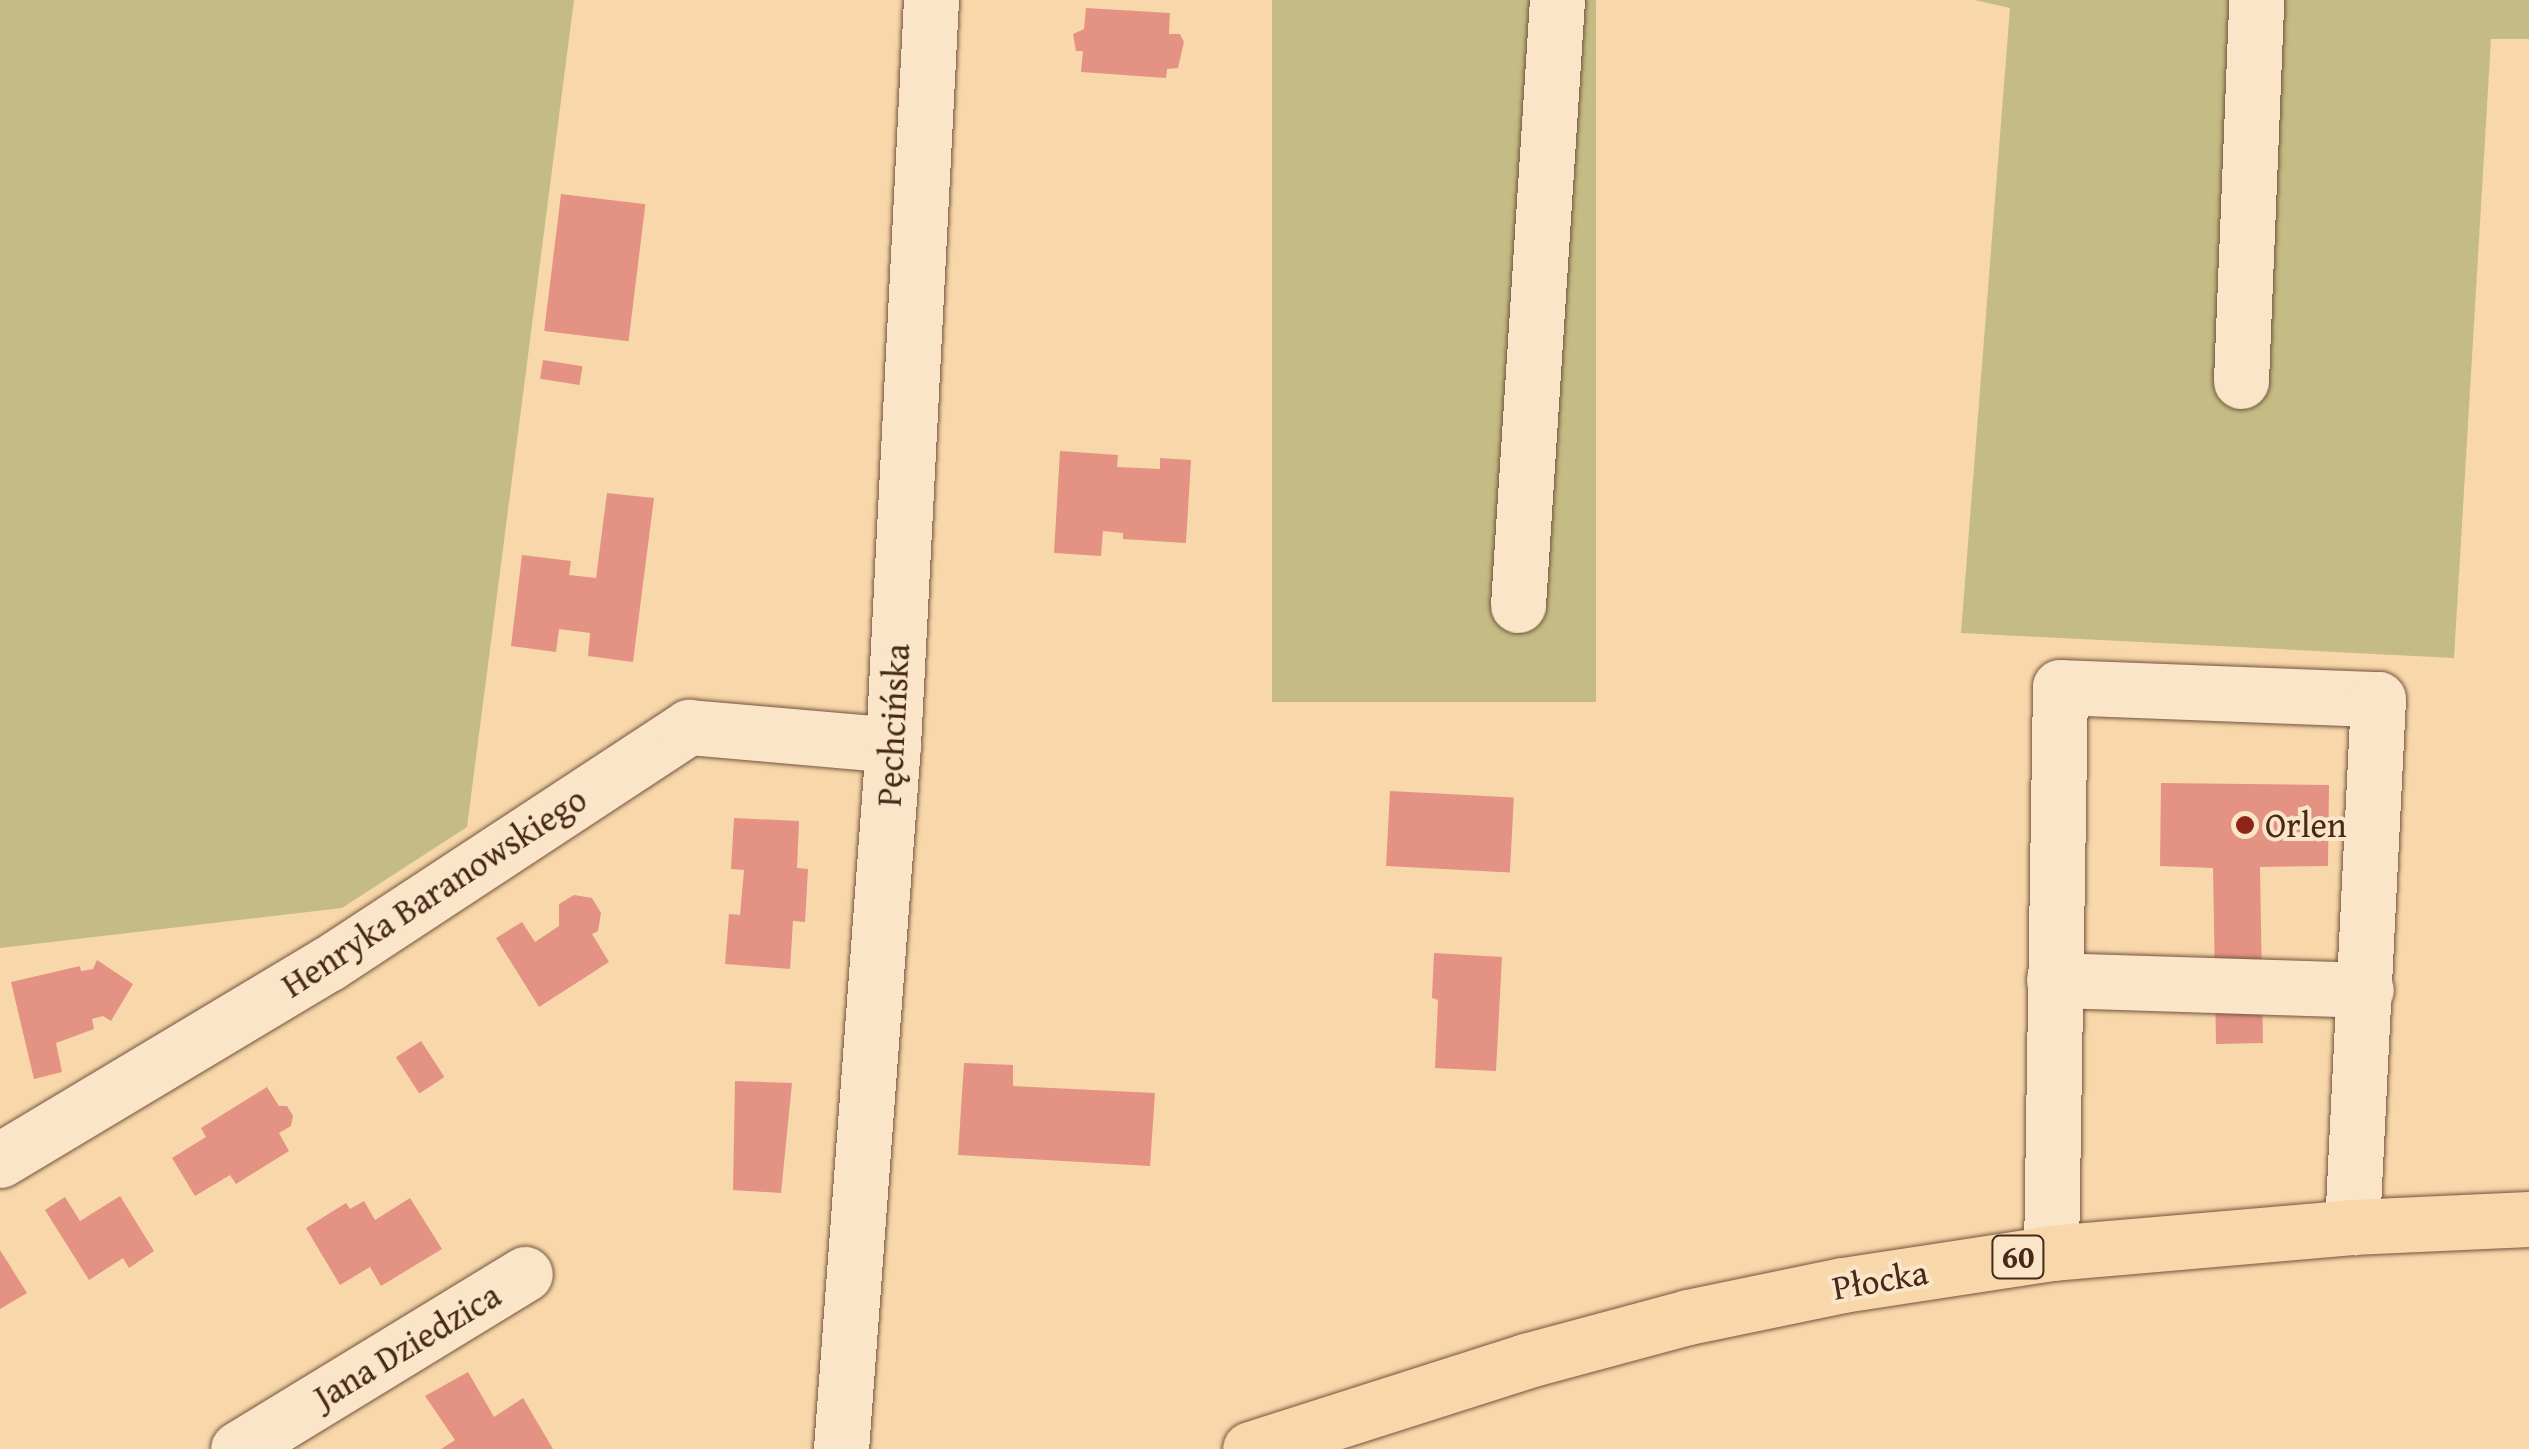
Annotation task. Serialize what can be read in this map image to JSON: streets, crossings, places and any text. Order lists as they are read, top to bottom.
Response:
{
  "streets": {
    "main road": ["60", "Płocka"],
    "street": ["Pęchcińska", "Henryka Baranowskiego", "Jana Dziedzica"]
  },
  "crossings": [
    ["Pęchcińska", "Henryka Baranowskiego"]
  ],
  "places": ["Orlen"]
}
